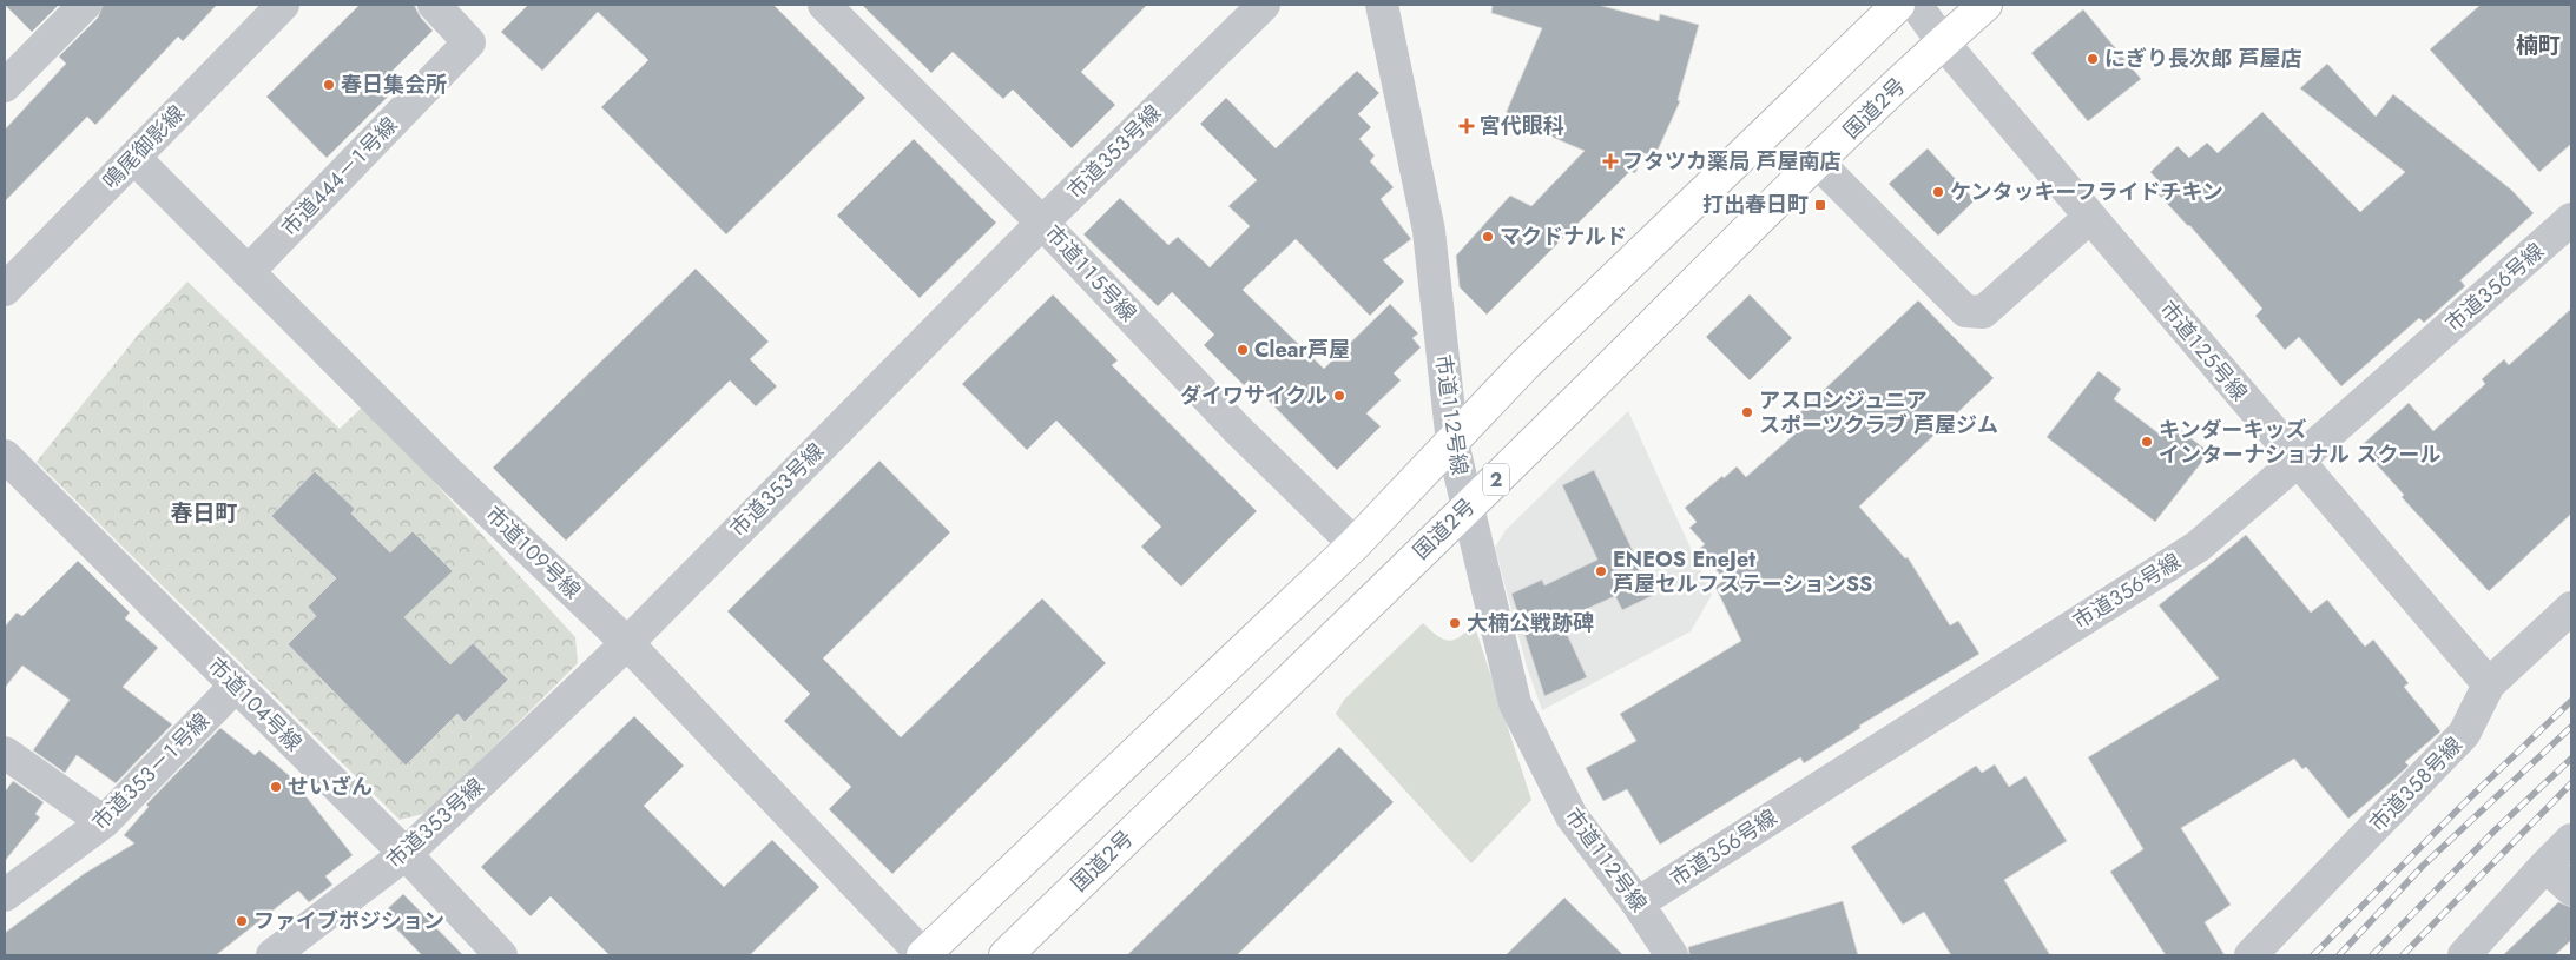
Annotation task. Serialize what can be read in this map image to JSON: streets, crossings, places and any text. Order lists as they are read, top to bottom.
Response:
{
  "streets": {
    "highway": ["国道2号", "2"],
    "street": [
      "鳴尾御影線",
      "市道３５３号線",
      "市道４４４－１号線",
      "市道１１５号線",
      "市道３５６号線",
      "市道１２５号線",
      "市道１１２号線",
      "市道１０９号線",
      "市道１０４号線",
      "市道３５３－１号線",
      "市道３５８号線"
    ]
  },
  "crossings": [
    ["国道2号", "市道１２５号線"],
    ["国道2号", "市道１１２号線"],
    ["鳴尾御影線", "市道１０９号線"],
    ["市道３５３号線", "市道１１５号線"],
    ["市道３５３号線", "市道１０９号線"],
    ["市道３５３号線", "市道１０４号線"],
    ["市道４４４－１号線", "市道１０９号線"],
    ["市道３５６号線", "市道１２５号線"],
    ["市道３５６号線", "市道１１２号線"],
    ["市道１２５号線", "市道３５８号線"],
    ["市道１０４号線", "市道３５３－１号線"]
  ],
  "districts": ["楠町", "春日町"],
  "places": {
    "other": [
      "にぎり長次郎 芦屋店",
      "春日集会所",
      "ケンタッキーフライドチキン",
      "マクドナルド",
      "Clear芦屋",
      "ダイワサイクル",
      "アスロンジュニア スポーツクラブ 芦屋ジム",
      "キンダーキッズ インターナショナル スクール",
      "ENEOS EneJet 芦屋セルフステーションSS",
      "大楠公戦跡碑",
      "せいざん",
      "ファイブポジション"
    ],
    "health": ["宮代眼科", "フタツカ薬局 芦屋南店"],
    "transit": ["打出春日町"]
  }
}
